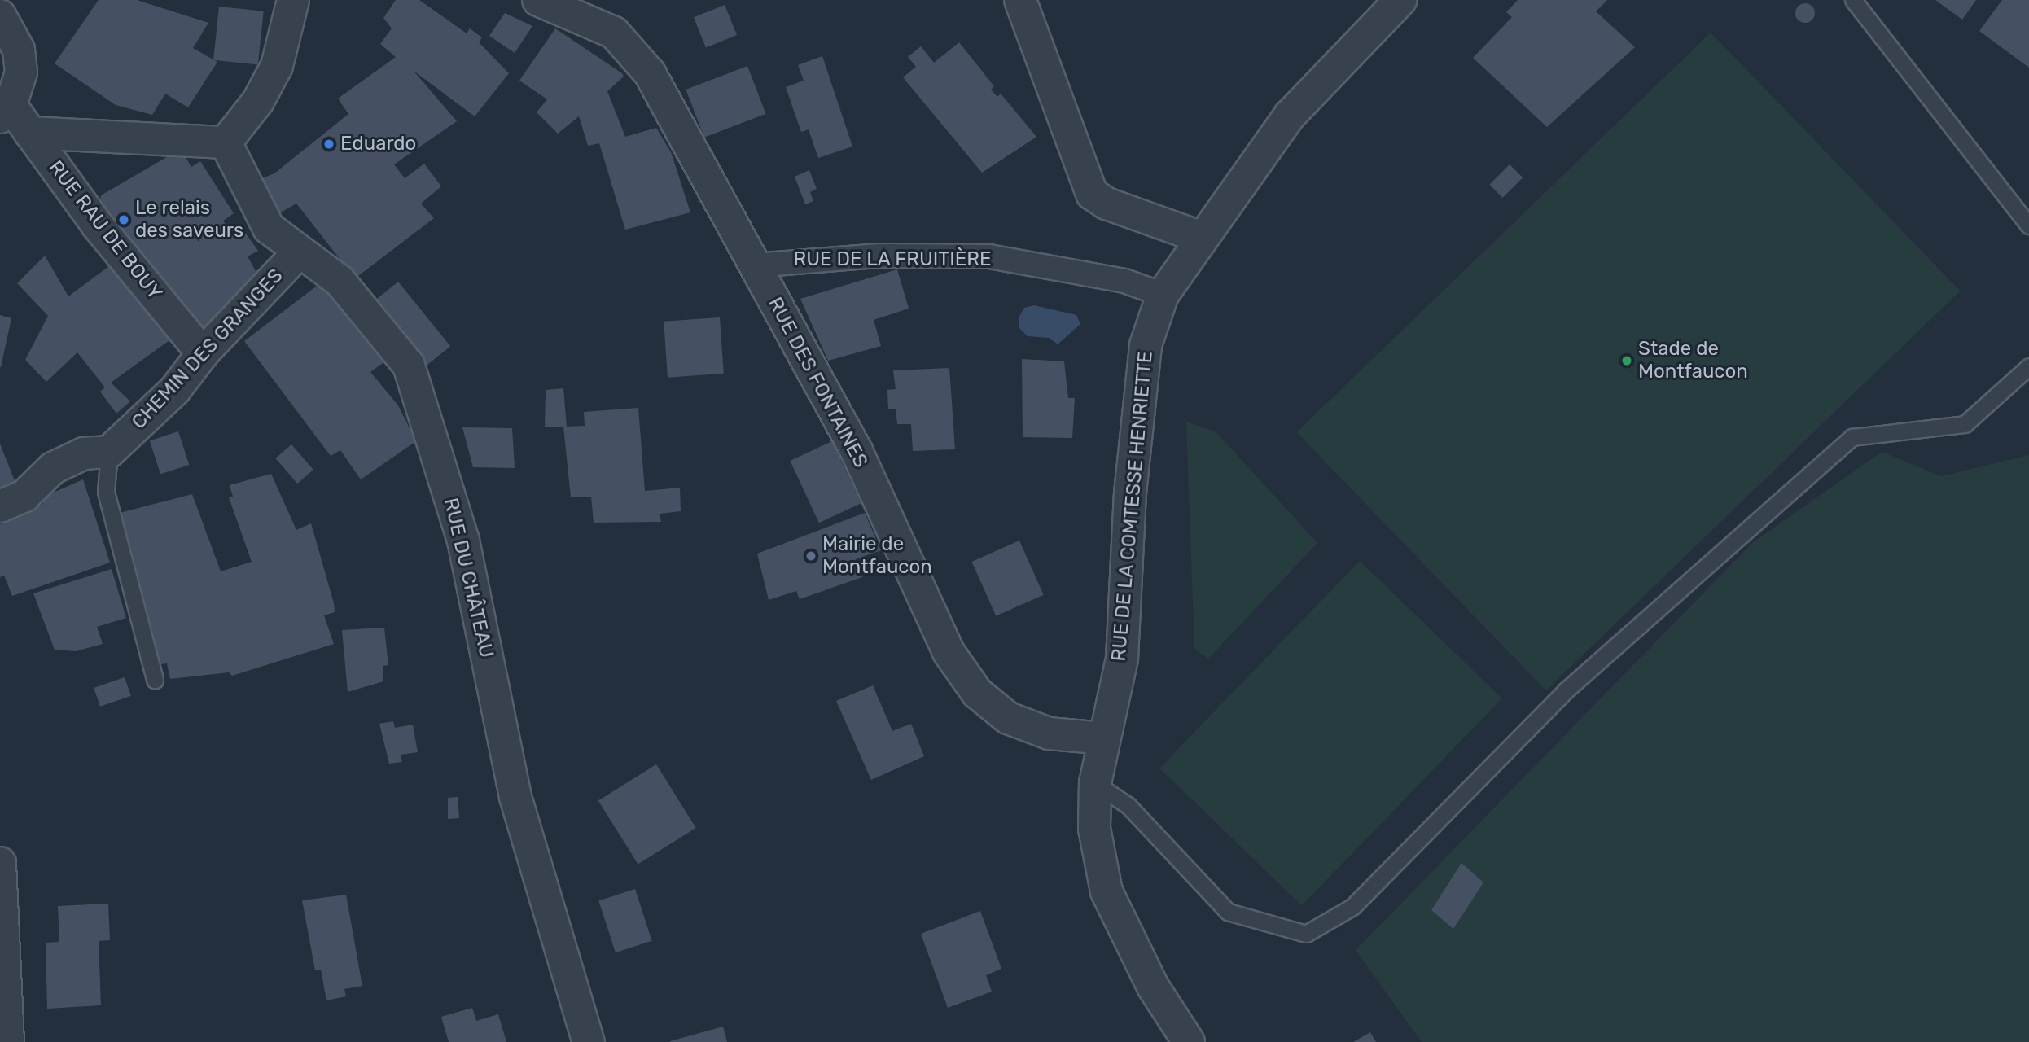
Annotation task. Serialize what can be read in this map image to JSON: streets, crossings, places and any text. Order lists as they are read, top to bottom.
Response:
{
  "streets": {
    "street": [
      "RUE RAU DE BOUY",
      "RUE DE LA FRUITIÈRE",
      "CHEMIN DES GRANGES",
      "RUE DES FONTAINES",
      "RUE DE LA COMTESSE HENRIETTE",
      "RUE DU CHÂTEAU"
    ]
  },
  "crossings": [
    ["RUE RAU DE BOUY", "CHEMIN DES GRANGES"],
    ["RUE DE LA FRUITIÈRE", "RUE DES FONTAINES"],
    ["RUE DE LA FRUITIÈRE", "RUE DE LA COMTESSE HENRIETTE"],
    ["CHEMIN DES GRANGES", "RUE DU CHÂTEAU"],
    ["RUE DES FONTAINES", "RUE DE LA COMTESSE HENRIETTE"]
  ],
  "places": [
    "Eduardo",
    "Le relais des saveurs",
    "Stade de Montfaucon",
    "Mairie de Montfaucon"
  ]
}
